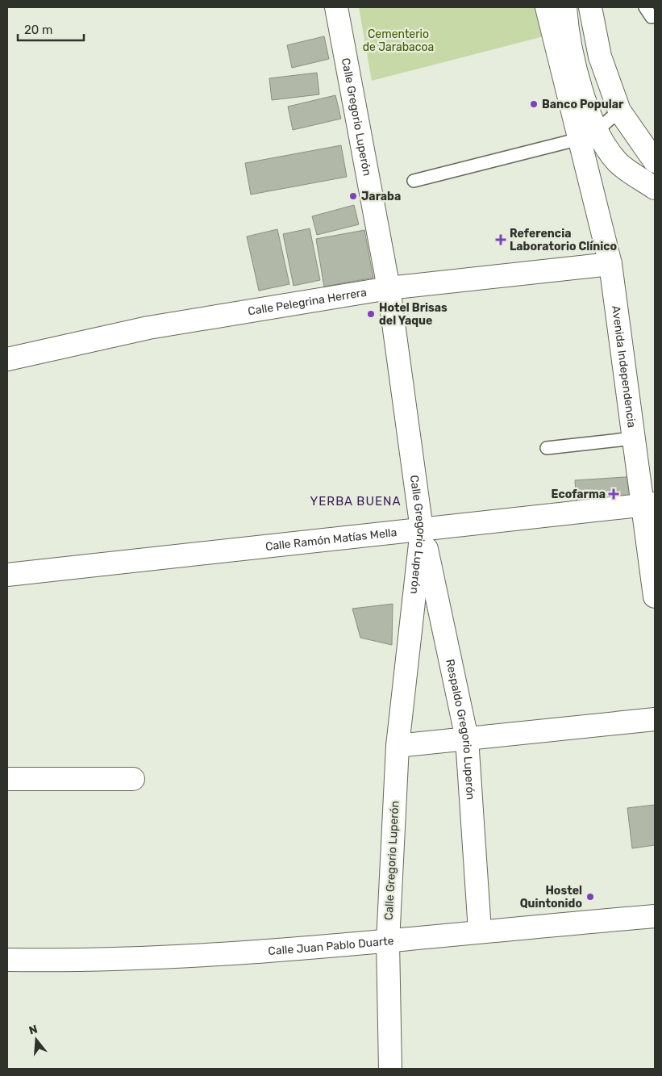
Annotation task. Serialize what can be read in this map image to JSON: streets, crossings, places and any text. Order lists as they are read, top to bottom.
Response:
{
  "streets": {
    "street": [
      "Calle Gregorio Luperón",
      "Calle Pelegrina Herrera",
      "Avenida Independencia",
      "Calle Ramón Matías Mella",
      "Respaldo Gregorio Luperón",
      "Calle Juan Pablo Duarte"
    ]
  },
  "crossings": [
    ["Calle Gregorio Luperón", "Calle Pelegrina Herrera"],
    ["Calle Gregorio Luperón", "Calle Ramón Matías Mella"],
    ["Calle Gregorio Luperón", "Respaldo Gregorio Luperón"],
    ["Calle Gregorio Luperón", "Calle Juan Pablo Duarte"],
    ["Calle Pelegrina Herrera", "Avenida Independencia"],
    ["Avenida Independencia", "Calle Ramón Matías Mella"],
    ["Calle Ramón Matías Mella", "Respaldo Gregorio Luperón"],
    ["Respaldo Gregorio Luperón", "Calle Juan Pablo Duarte"]
  ],
  "districts": ["YERBA BUENA"],
  "parks": ["Cementerio de Jarabacoa"],
  "places": {
    "other": [
      "Banco Popular",
      "Jaraba",
      "Hotel Brisas del Yaque",
      "Hostel Quintonido"
    ],
    "health": ["Referencia Laboratorio Clínico", "Ecofarma"]
  },
  "scale_bar": "20 m",
  "north": "top"
}
